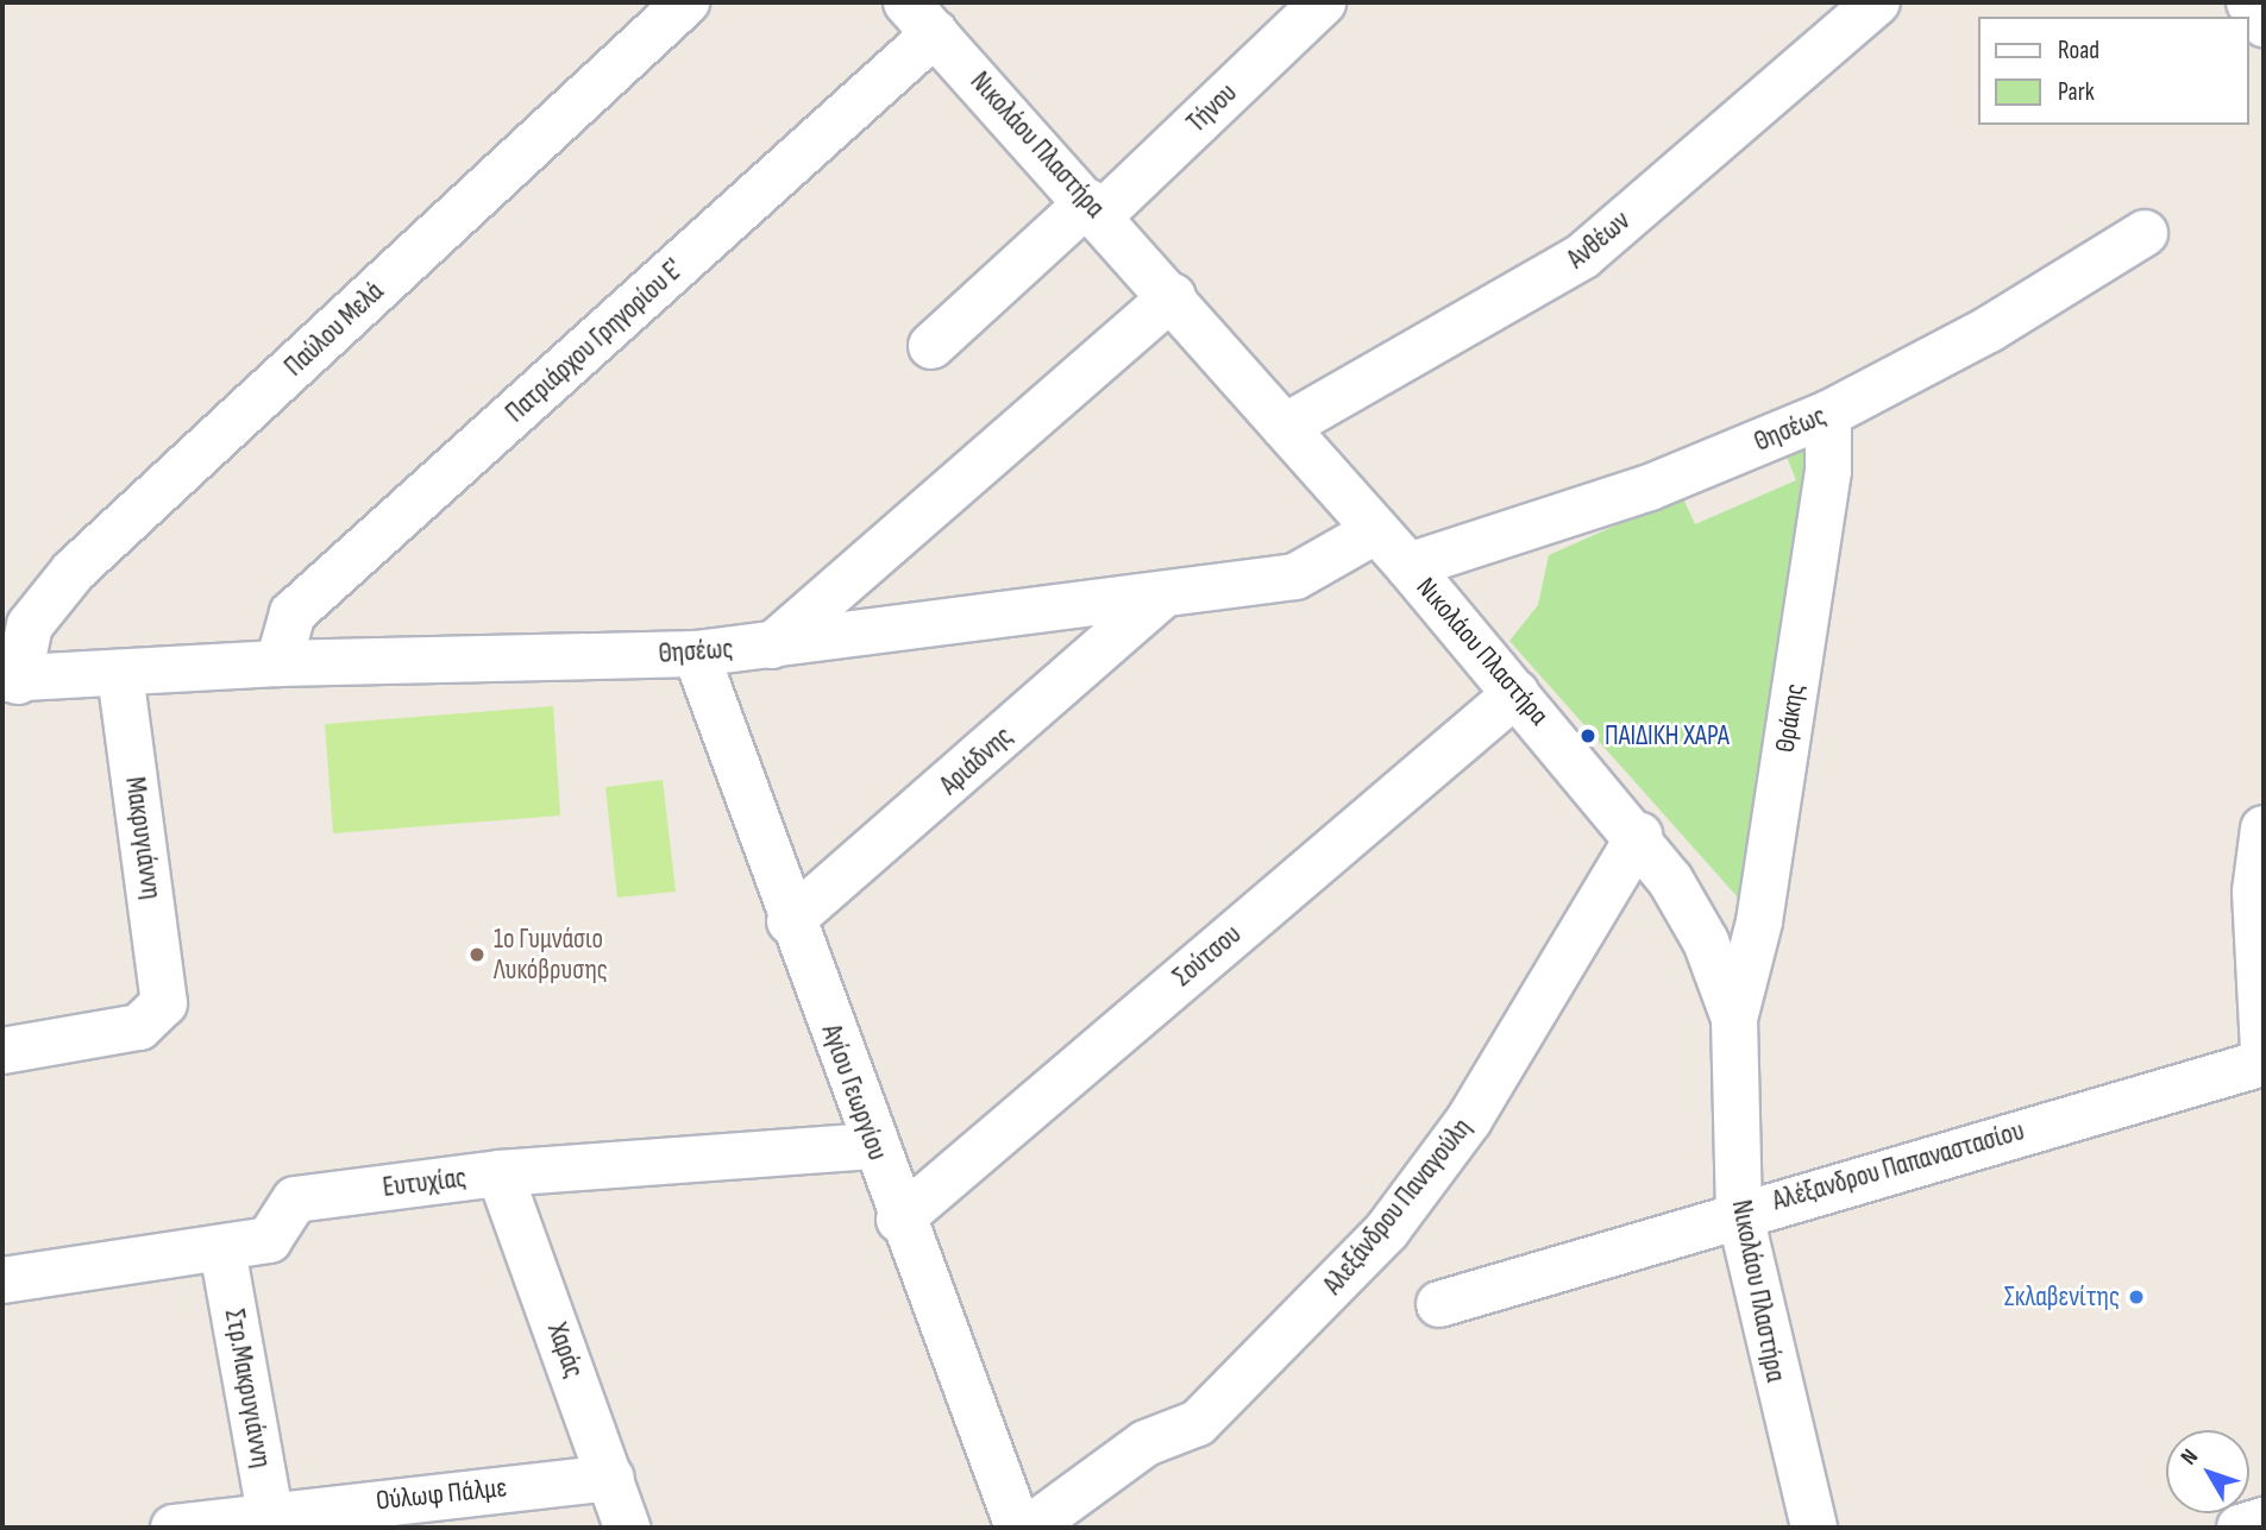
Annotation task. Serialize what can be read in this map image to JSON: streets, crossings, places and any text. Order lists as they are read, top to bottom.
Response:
{
  "streets": {
    "street": [
      "Τήνου",
      "Νικολάου Πλαστήρα",
      "Ανθέων",
      "Παύλου Μελά",
      "Πατριάρχου Γρηγορίου Ε'",
      "Θησέως",
      "Θράκης",
      "Αριάδνης",
      "Μακρυγιάννη",
      "Σούτσου",
      "Αγίου Γεωργίου",
      "Αλέξανδρου Παπαναστασίου",
      "Ευτυχίας",
      "Αλεξάνδρου Παναγούλη",
      "Χαράς",
      "Στρ.Μακρυγιάννη",
      "Ούλωφ Πάλμε"
    ]
  },
  "crossings": [
    ["Τήνου", "Νικολάου Πλαστήρα"],
    ["Νικολάου Πλαστήρα", "Ανθέων"],
    ["Νικολάου Πλαστήρα", "Πατριάρχου Γρηγορίου Ε'"],
    ["Νικολάου Πλαστήρα", "Θησέως"],
    ["Νικολάου Πλαστήρα", "Θράκης"],
    ["Νικολάου Πλαστήρα", "Σούτσου"],
    ["Νικολάου Πλαστήρα", "Αλέξανδρου Παπαναστασίου"],
    ["Νικολάου Πλαστήρα", "Αλεξάνδρου Παναγούλη"],
    ["Παύλου Μελά", "Θησέως"],
    ["Πατριάρχου Γρηγορίου Ε'", "Θησέως"],
    ["Θησέως", "Θράκης"],
    ["Θησέως", "Αριάδνης"],
    ["Θησέως", "Μακρυγιάννη"],
    ["Θησέως", "Αγίου Γεωργίου"],
    ["Αριάδνης", "Αγίου Γεωργίου"],
    ["Σούτσου", "Αγίου Γεωργίου"],
    ["Αγίου Γεωργίου", "Ευτυχίας"],
    ["Ευτυχίας", "Χαράς"],
    ["Ευτυχίας", "Στρ.Μακρυγιάννη"],
    ["Χαράς", "Ούλωφ Πάλμε"],
    ["Στρ.Μακρυγιάννη", "Ούλωφ Πάλμε"]
  ],
  "places": ["ΠΑΙΔΙΚΗ ΧΑΡΑ", "1ο Γυμνάσιο Λυκόβρυσης", "Σκλαβενίτης"],
  "legend": ["Road", "Park"],
  "north": "top left"
}
